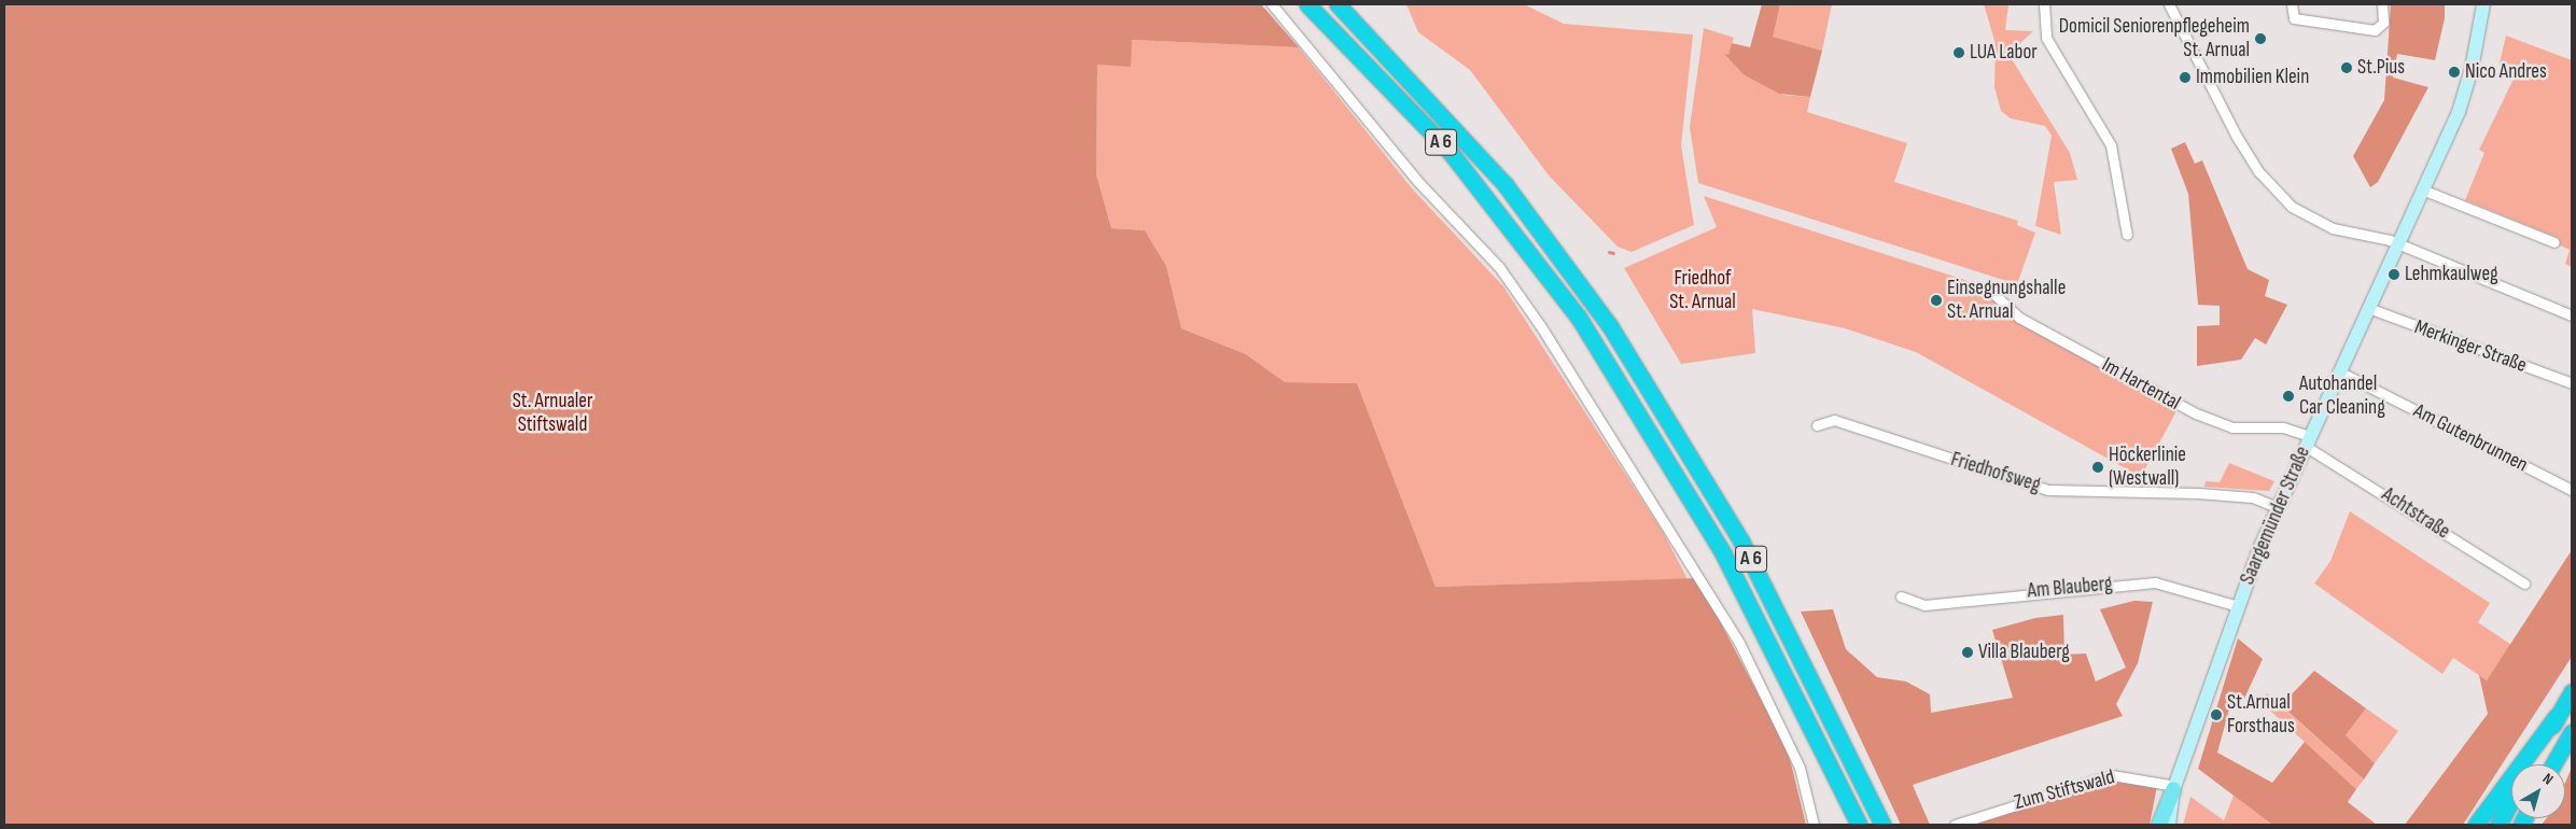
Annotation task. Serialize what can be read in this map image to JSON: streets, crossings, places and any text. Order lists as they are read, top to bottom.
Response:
{
  "streets": {
    "highway": ["A 6"],
    "street": [
      "Merkinger Straße",
      "Im Hartental",
      "Am Gutenbrunnen",
      "Friedhofsweg",
      "Achtstraße",
      "Saargemünder Straße",
      "Am Blauberg",
      "Zum Stiftswald"
    ]
  },
  "crossings": [
    ["Merkinger Straße", "Saargemünder Straße"],
    ["Im Hartental", "Achtstraße"],
    ["Im Hartental", "Saargemünder Straße"],
    ["Am Gutenbrunnen", "Saargemünder Straße"],
    ["Friedhofsweg", "Saargemünder Straße"],
    ["Achtstraße", "Saargemünder Straße"],
    ["Saargemünder Straße", "Am Blauberg"],
    ["Saargemünder Straße", "Zum Stiftswald"]
  ],
  "parks": ["Friedhof St. Arnual", "St. Arnualer Stiftswald"],
  "places": [
    "Domicil Seniorenpflegeheim St. Arnual",
    "LUA Labor",
    "St.Pius",
    "Nico Andres",
    "Immobilien Klein",
    "Lehmkaulweg",
    "Einsegnungshalle St. Arnual",
    "Autohandel Car Cleaning",
    "Höckerlinie (Westwall)",
    "Villa Blauberg",
    "St.Arnual Forsthaus"
  ],
  "north": "top right"
}
